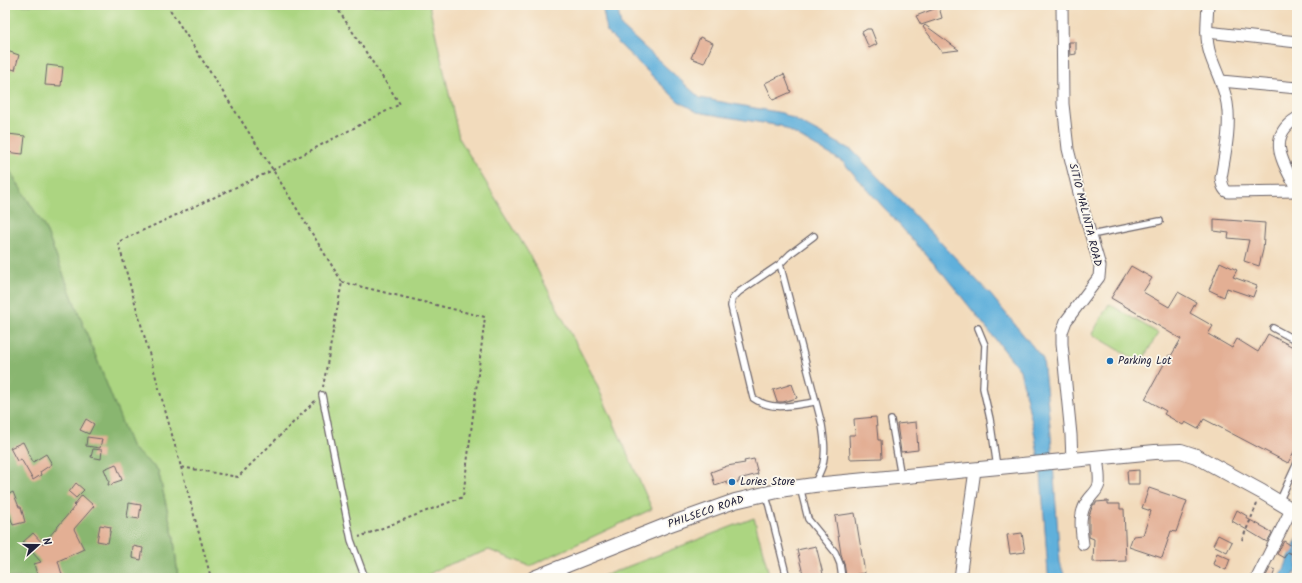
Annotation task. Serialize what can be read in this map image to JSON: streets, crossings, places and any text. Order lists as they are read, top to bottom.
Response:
{
  "streets": {
    "street": ["SITIO MALINTA ROAD", "PHILSECO ROAD"]
  },
  "crossings": [
    ["SITIO MALINTA ROAD", "PHILSECO ROAD"]
  ],
  "places": ["Parking Lot", "Lories Store"],
  "north": "right"
}
